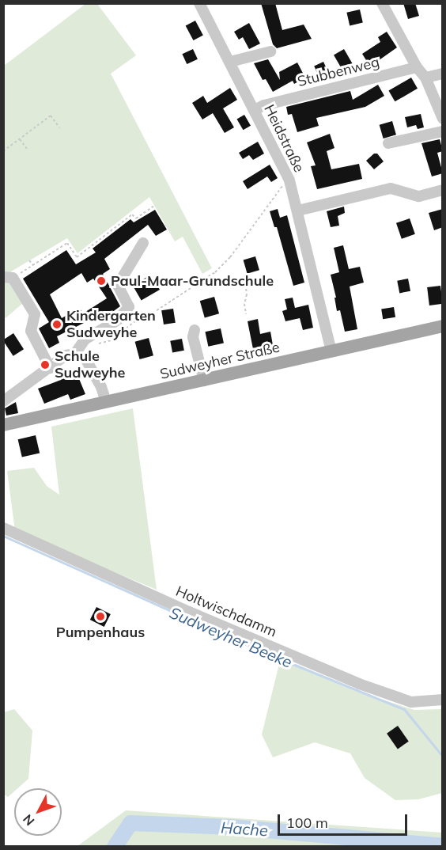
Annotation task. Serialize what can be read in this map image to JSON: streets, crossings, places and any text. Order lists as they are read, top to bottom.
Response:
{
  "streets": {
    "main road": ["Sudweyher Straße"],
    "street": ["Stubbenweg", "Heidstraße", "Holtwischdamm"]
  },
  "crossings": [
    ["Stubbenweg", "Heidstraße"],
    ["Heidstraße", "Sudweyher Straße"]
  ],
  "water": ["Sudweyher Beeke", "Hache"],
  "places": [
    "Paul-Maar-Grundschule",
    "Kindergarten Sudweyhe",
    "Schule Sudweyhe",
    "Pumpenhaus"
  ],
  "scale_bar": "100 m",
  "north": "bottom left"
}
